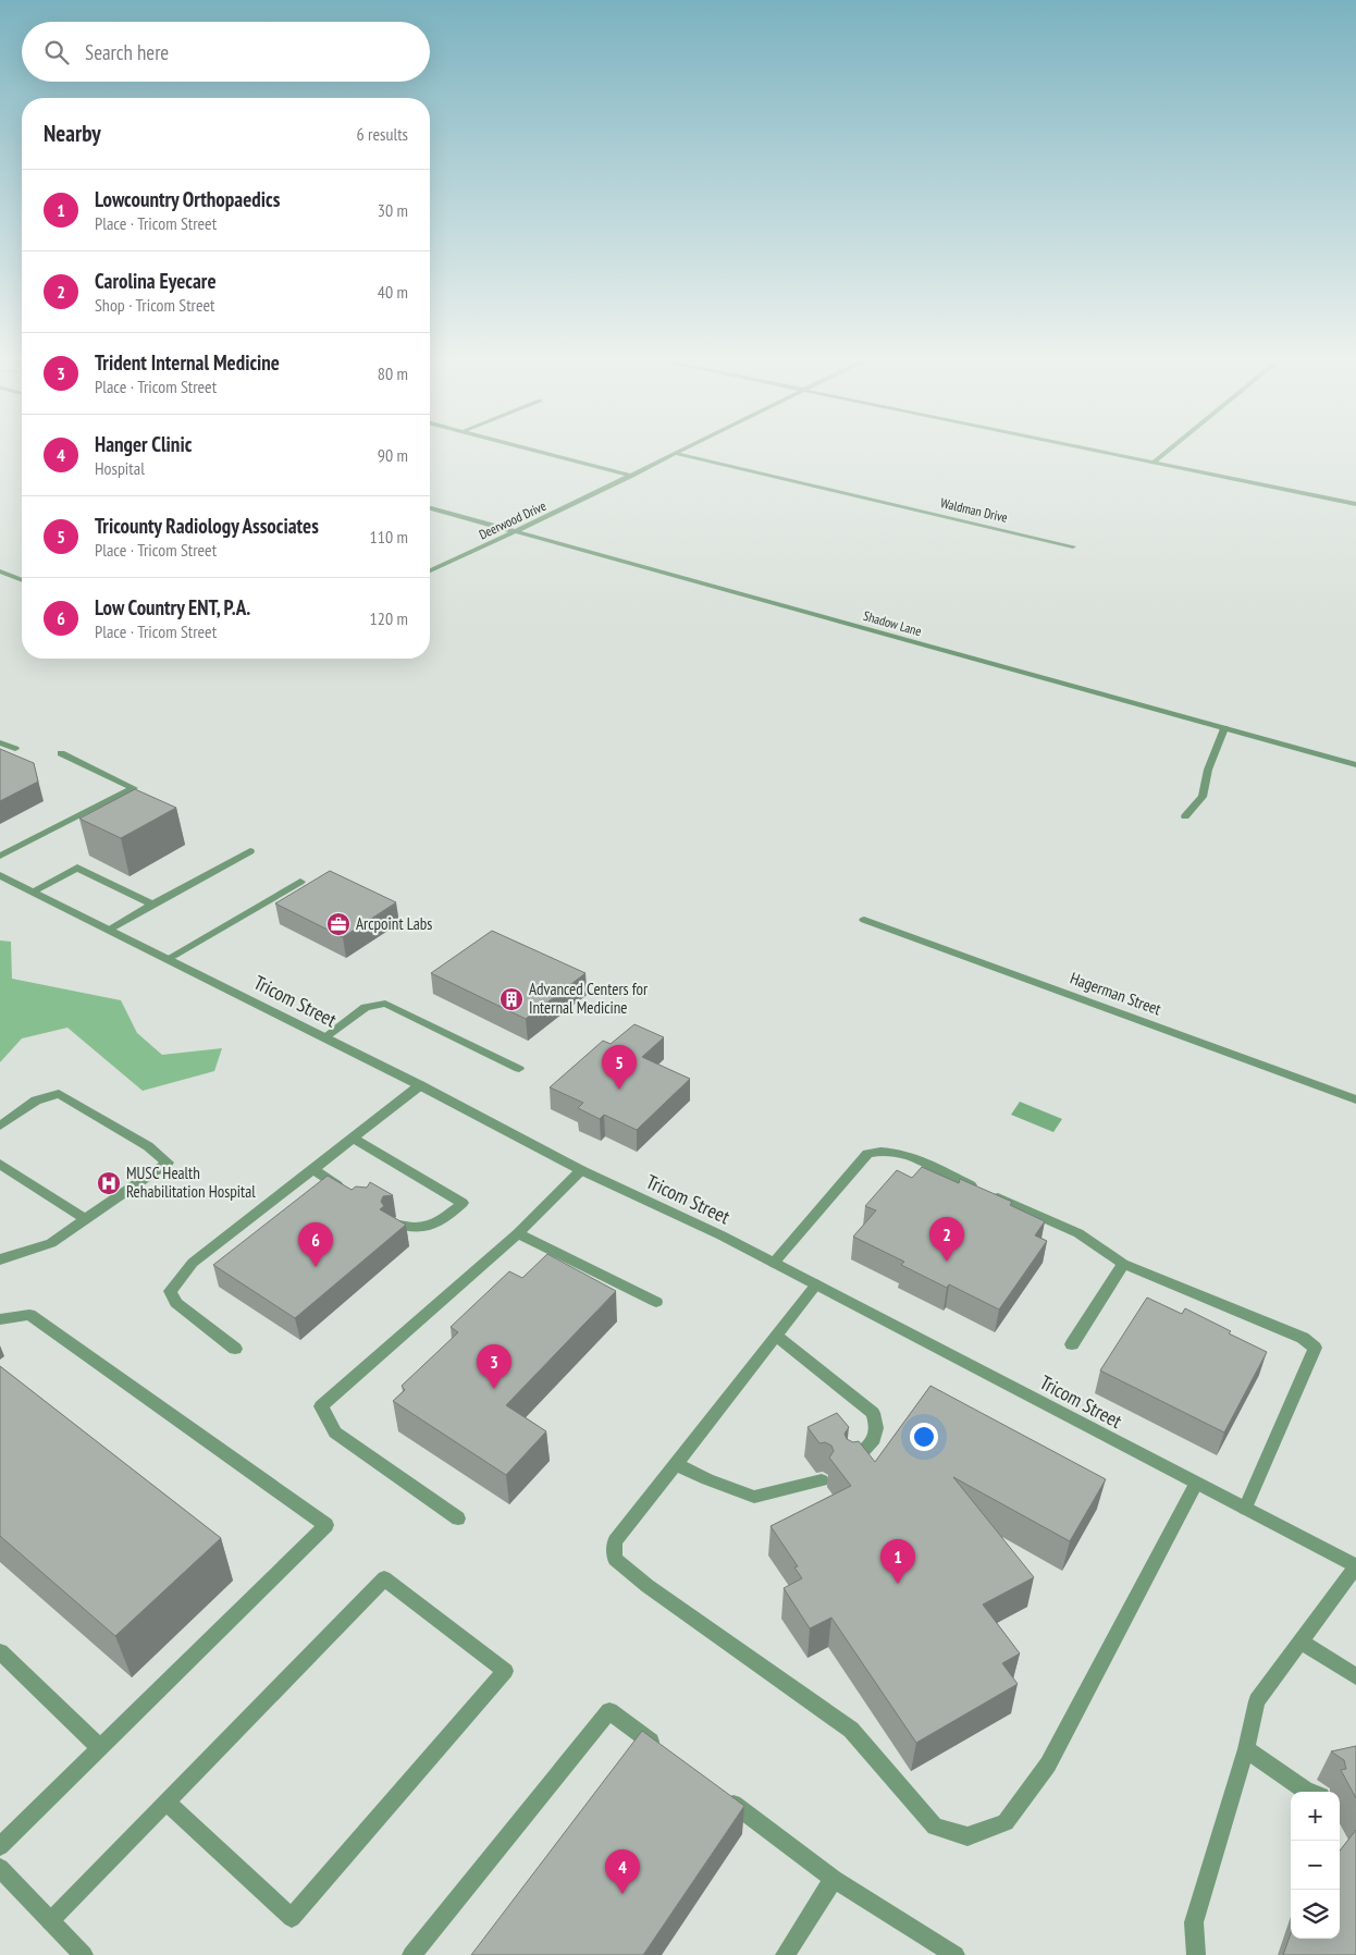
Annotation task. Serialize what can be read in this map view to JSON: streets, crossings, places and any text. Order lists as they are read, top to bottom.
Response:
{
  "streets": {
    "street": [
      "Waldman Drive",
      "Deerwood Drive",
      "Shadow Lane",
      "Hagerman Street",
      "Tricom Street"
    ]
  },
  "crossings": [
    ["Waldman Drive", "Deerwood Drive"],
    ["Deerwood Drive", "Shadow Lane"]
  ],
  "places": {
    "office": ["Arcpoint Labs"],
    "building": ["Advanced Centers for Internal Medicine"],
    "hospital": ["MUSC Health Rehabilitation Hospital"]
  },
  "page": {
    "search": "Search here",
    "heading": ["Nearby", "6 results"],
    "list": [
      {
        "mark": "1",
        "name": "Lowcountry Orthopaedics",
        "note": "Place · Tricom Street",
        "value": "30 m"
      },
      {
        "mark": "2",
        "name": "Carolina Eyecare",
        "note": "Shop · Tricom Street",
        "value": "40 m"
      },
      {
        "mark": "3",
        "name": "Trident Internal Medicine",
        "note": "Place · Tricom Street",
        "value": "80 m"
      },
      {
        "mark": "4",
        "name": "Hanger Clinic",
        "note": "Hospital",
        "value": "90 m"
      },
      {
        "mark": "5",
        "name": "Tricounty Radiology Associates",
        "note": "Place · Tricom Street",
        "value": "110 m"
      },
      {
        "mark": "6",
        "name": "Low Country ENT, P.A.",
        "note": "Place · Tricom Street",
        "value": "120 m"
      }
    ],
    "pins": [
      "5",
      "2",
      "6",
      "3",
      "1",
      "4"
    ],
    "map_buttons": ["+", "−"]
  }
}
